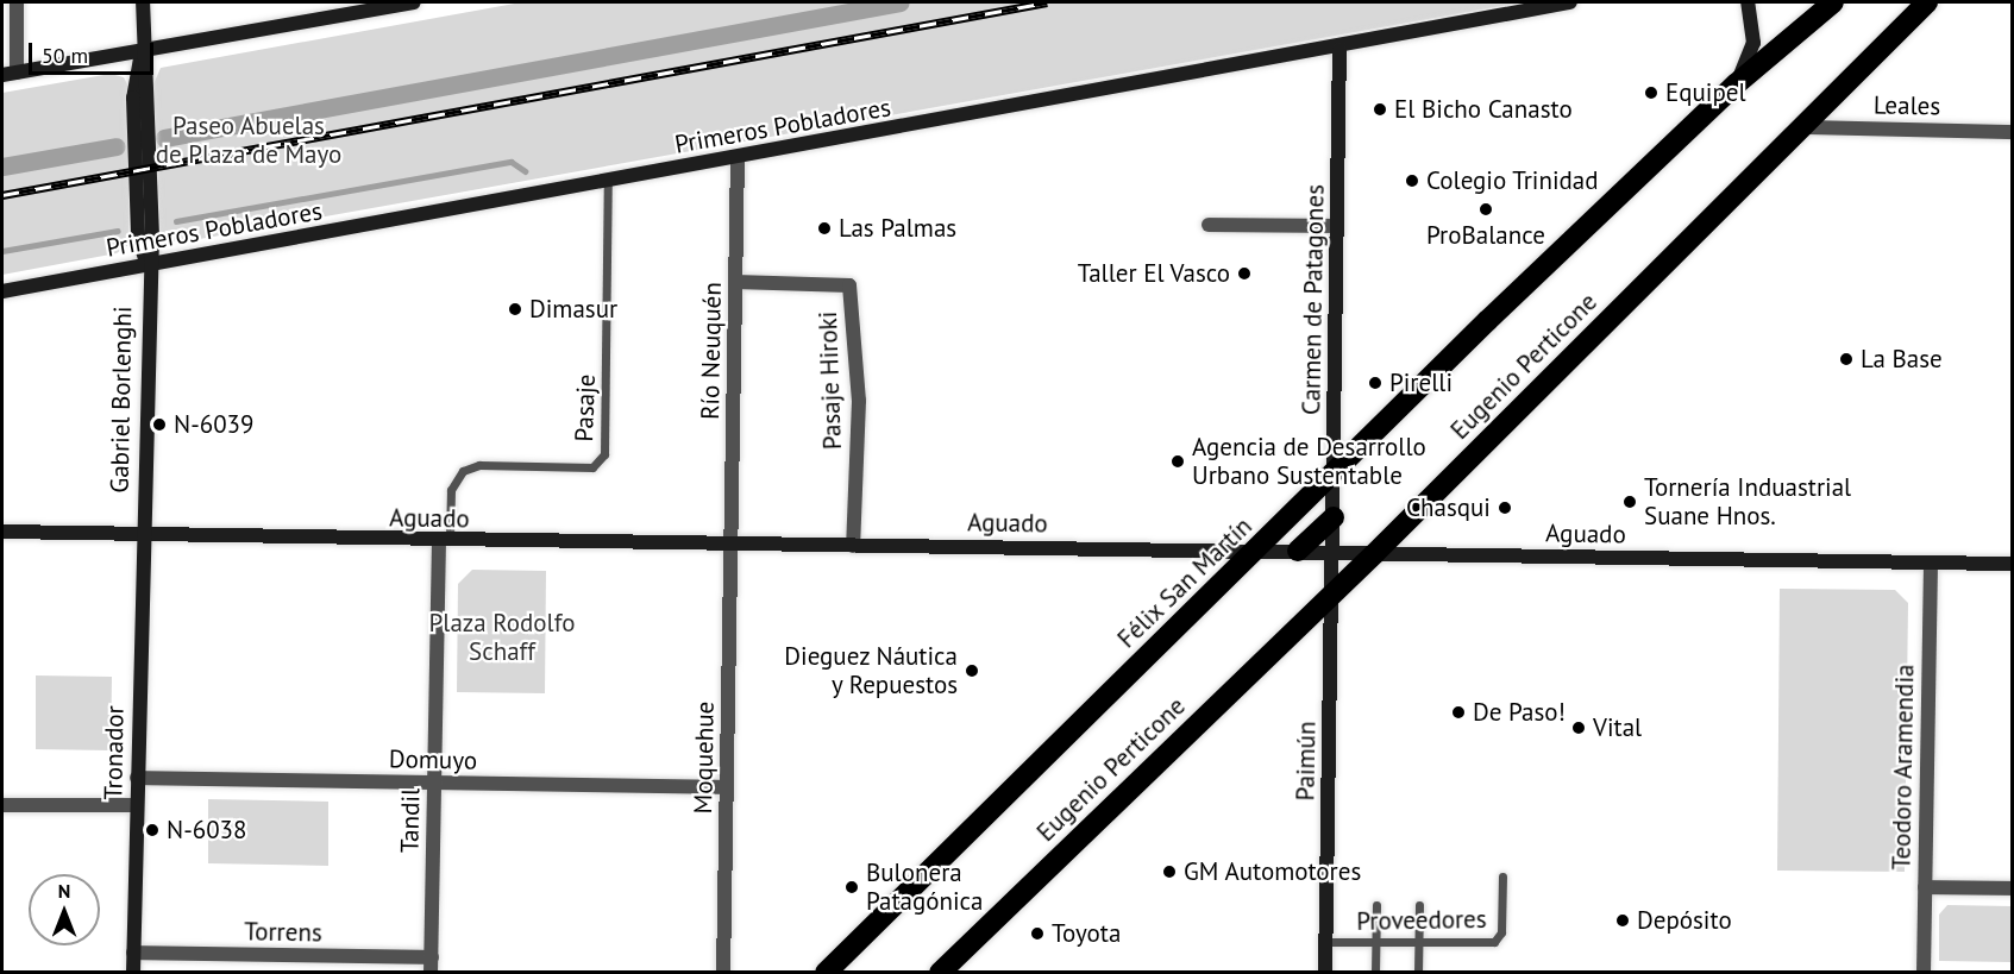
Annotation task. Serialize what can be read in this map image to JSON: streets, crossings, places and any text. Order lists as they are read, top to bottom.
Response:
{
  "streets": {
    "highway": ["Eugenio Perticone", "Félix San Martín"],
    "main road": [
      "Primeros Pobladores",
      "Carmen de Patagones",
      "Gabriel Borlenghi",
      "Aguado",
      "Tronador",
      "Paimún"
    ],
    "street": [
      "Leales",
      "Río Neuquén",
      "Pasaje Hiroki",
      "Moquehue",
      "Domuyo",
      "Teodoro Aramendia",
      "Tandil",
      "Torrens"
    ],
    "lane": ["Pasaje", "Proveedores"]
  },
  "crossings": [
    ["Leales", "Eugenio Perticone"],
    ["Primeros Pobladores", "Carmen de Patagones"],
    ["Primeros Pobladores", "Río Neuquén"],
    ["Primeros Pobladores", "Gabriel Borlenghi"],
    ["Primeros Pobladores", "Pasaje"],
    ["Carmen de Patagones", "Aguado"],
    ["Carmen de Patagones", "Félix San Martín"],
    ["Carmen de Patagones", "Paimún"],
    ["Río Neuquén", "Pasaje Hiroki"],
    ["Río Neuquén", "Aguado"],
    ["Río Neuquén", "Moquehue"],
    ["Eugenio Perticone", "Aguado"],
    ["Eugenio Perticone", "Paimún"],
    ["Pasaje Hiroki", "Aguado"],
    ["Gabriel Borlenghi", "Aguado"],
    ["Gabriel Borlenghi", "Tronador"],
    ["Pasaje", "Aguado"],
    ["Pasaje", "Tandil"],
    ["Aguado", "Félix San Martín"],
    ["Aguado", "Tronador"],
    ["Aguado", "Moquehue"],
    ["Aguado", "Paimún"],
    ["Aguado", "Teodoro Aramendia"],
    ["Aguado", "Tandil"],
    ["Tronador", "Domuyo"],
    ["Tronador", "Torrens"],
    ["Moquehue", "Domuyo"],
    ["Domuyo", "Tandil"],
    ["Paimún", "Proveedores"],
    ["Tandil", "Torrens"]
  ],
  "parks": ["Paseo Abuelas de Plaza de Mayo", "Plaza Rodolfo Schaff"],
  "places": [
    "Equipel",
    "El Bicho Canasto",
    "Colegio Trinidad",
    "ProBalance",
    "Las Palmas",
    "Taller El Vasco",
    "Dimasur",
    "La Base",
    "Pirelli",
    "N-6039",
    "Agencia de Desarrollo Urbano Sustentable",
    "Tornería Induastrial Suane Hnos.",
    "Chasqui",
    "Dieguez Náutica y Repuestos",
    "De Paso!",
    "Vital",
    "N-6038",
    "GM Automotores",
    "Bulonera Patagónica",
    "Depósito",
    "Toyota"
  ],
  "scale_bar": "50 m",
  "north": "top"
}
